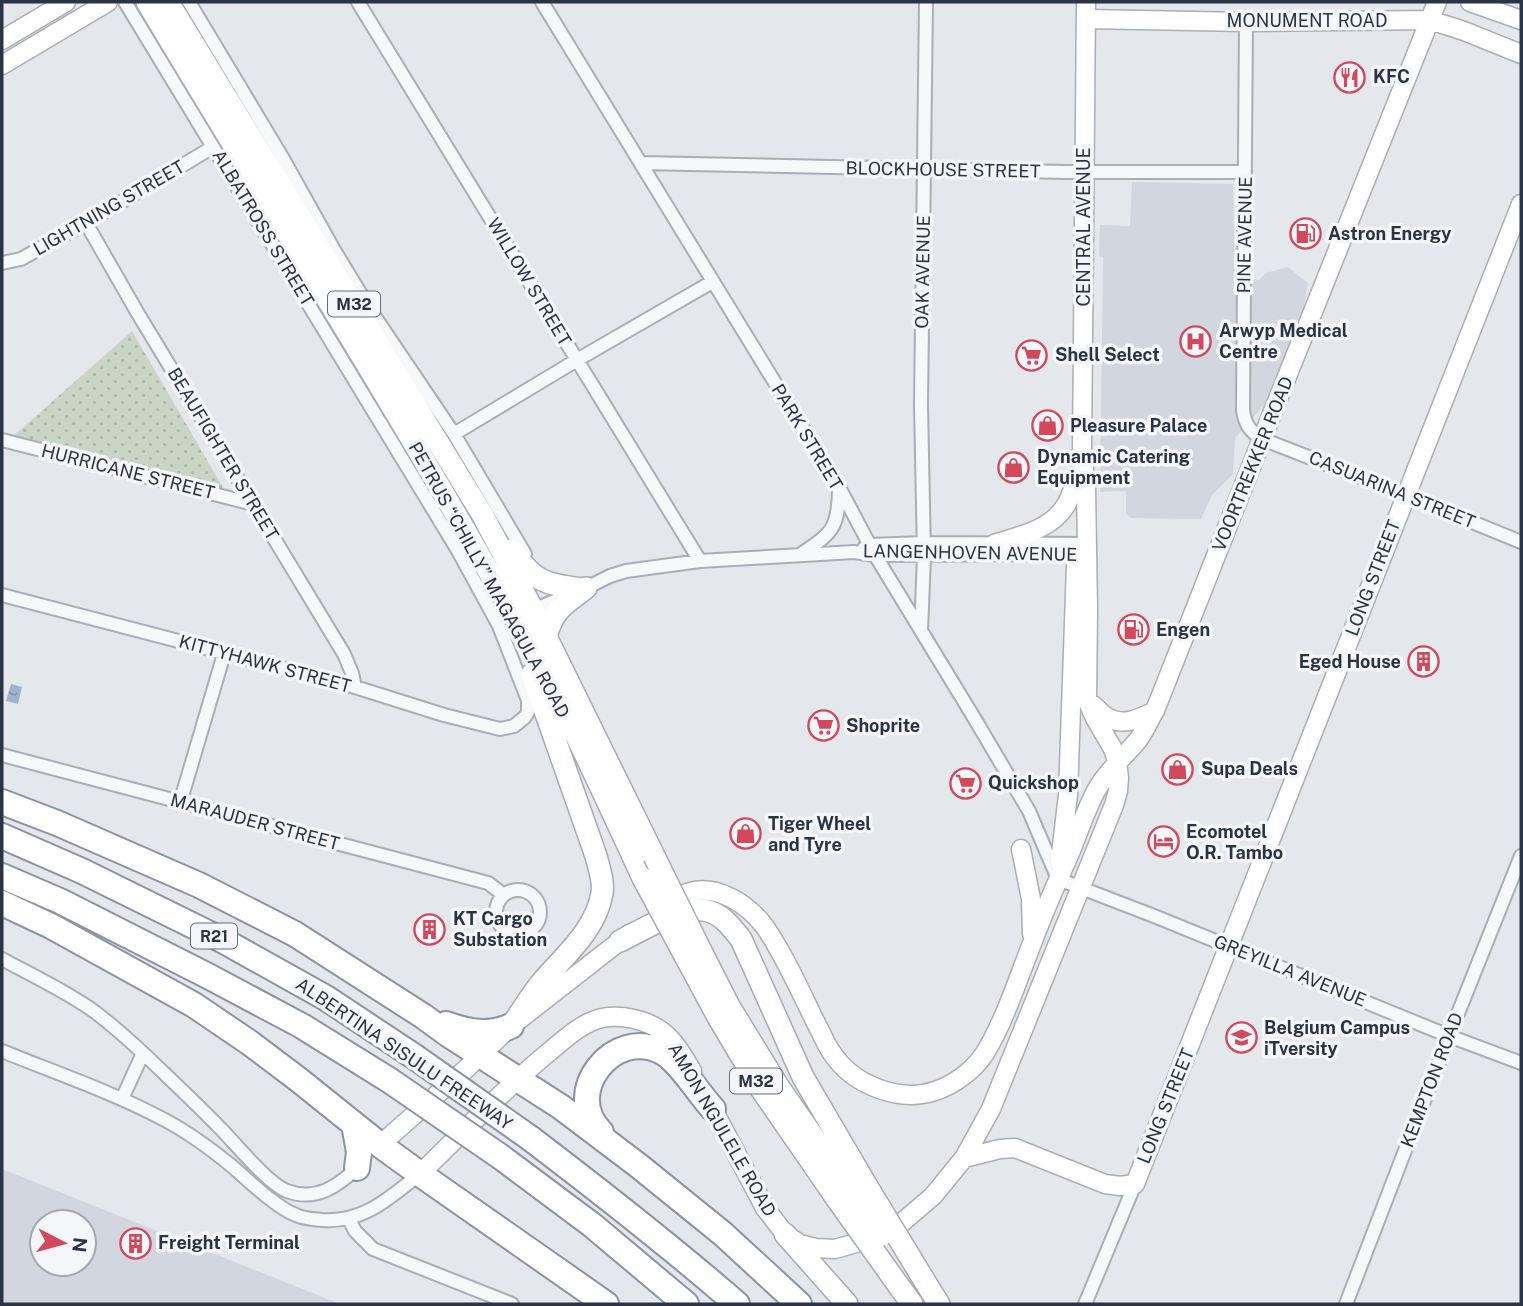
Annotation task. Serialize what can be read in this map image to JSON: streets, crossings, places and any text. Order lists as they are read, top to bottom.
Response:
{
  "streets": {
    "highway": ["R21", "ALBERTINA SISULU FREEWAY"],
    "main road": [
      "MONUMENT ROAD",
      "CENTRAL AVENUE",
      "M32",
      "VOORTREKKER ROAD",
      "LONG STREET",
      "PETRUS “CHILLY” MAGAGULA ROAD",
      "AMON NGULELE ROAD"
    ],
    "street": [
      "BLOCKHOUSE STREET",
      "LIGHTNING STREET",
      "ALBATROSS STREET",
      "PINE AVENUE",
      "OAK AVENUE",
      "WILLOW STREET",
      "PARK STREET",
      "BEAUFIGHTER STREET",
      "HURRICANE STREET",
      "CASUARINA STREET",
      "LANGENHOVEN AVENUE",
      "KITTYHAWK STREET",
      "MARAUDER STREET",
      "GREYILLA AVENUE",
      "KEMPTON ROAD"
    ]
  },
  "crossings": [
    ["MONUMENT ROAD", "CENTRAL AVENUE"],
    ["MONUMENT ROAD", "PINE AVENUE"],
    ["MONUMENT ROAD", "VOORTREKKER ROAD"],
    ["BLOCKHOUSE STREET", "CENTRAL AVENUE"],
    ["BLOCKHOUSE STREET", "PINE AVENUE"],
    ["BLOCKHOUSE STREET", "OAK AVENUE"],
    ["BLOCKHOUSE STREET", "PARK STREET"],
    ["LIGHTNING STREET", "ALBATROSS STREET"],
    ["LIGHTNING STREET", "BEAUFIGHTER STREET"],
    ["CENTRAL AVENUE", "PARK STREET"],
    ["CENTRAL AVENUE", "LANGENHOVEN AVENUE"],
    ["CENTRAL AVENUE", "GREYILLA AVENUE"],
    ["ALBATROSS STREET", "KITTYHAWK STREET"],
    ["PINE AVENUE", "VOORTREKKER ROAD"],
    ["PINE AVENUE", "CASUARINA STREET"],
    ["OAK AVENUE", "PARK STREET"],
    ["OAK AVENUE", "LANGENHOVEN AVENUE"],
    ["WILLOW STREET", "LANGENHOVEN AVENUE"],
    ["PARK STREET", "LANGENHOVEN AVENUE"],
    ["PARK STREET", "GREYILLA AVENUE"],
    ["BEAUFIGHTER STREET", "HURRICANE STREET"],
    ["BEAUFIGHTER STREET", "KITTYHAWK STREET"],
    ["VOORTREKKER ROAD", "CASUARINA STREET"],
    ["CASUARINA STREET", "LONG STREET"],
    ["LANGENHOVEN AVENUE", "PETRUS “CHILLY” MAGAGULA ROAD"],
    ["LONG STREET", "GREYILLA AVENUE"],
    ["GREYILLA AVENUE", "KEMPTON ROAD"],
    ["GREYILLA AVENUE", "AMON NGULELE ROAD"]
  ],
  "places": {
    "restaurant": ["KFC"],
    "fuel station": ["Astron Energy", "Engen"],
    "hospital": ["Arwyp Medical Centre"],
    "supermarket": ["Shell Select", "Shoprite", "Quickshop"],
    "shop": [
      "Pleasure Palace",
      "Dynamic Catering Equipment",
      "Supa Deals",
      "Tiger Wheel and Tyre"
    ],
    "building": ["Eged House", "KT Cargo Substation", "Freight Terminal"],
    "hotel": ["Ecomotel O.R. Tambo"],
    "school or university": ["Belgium Campus iTversity"]
  },
  "north": "right"
}
